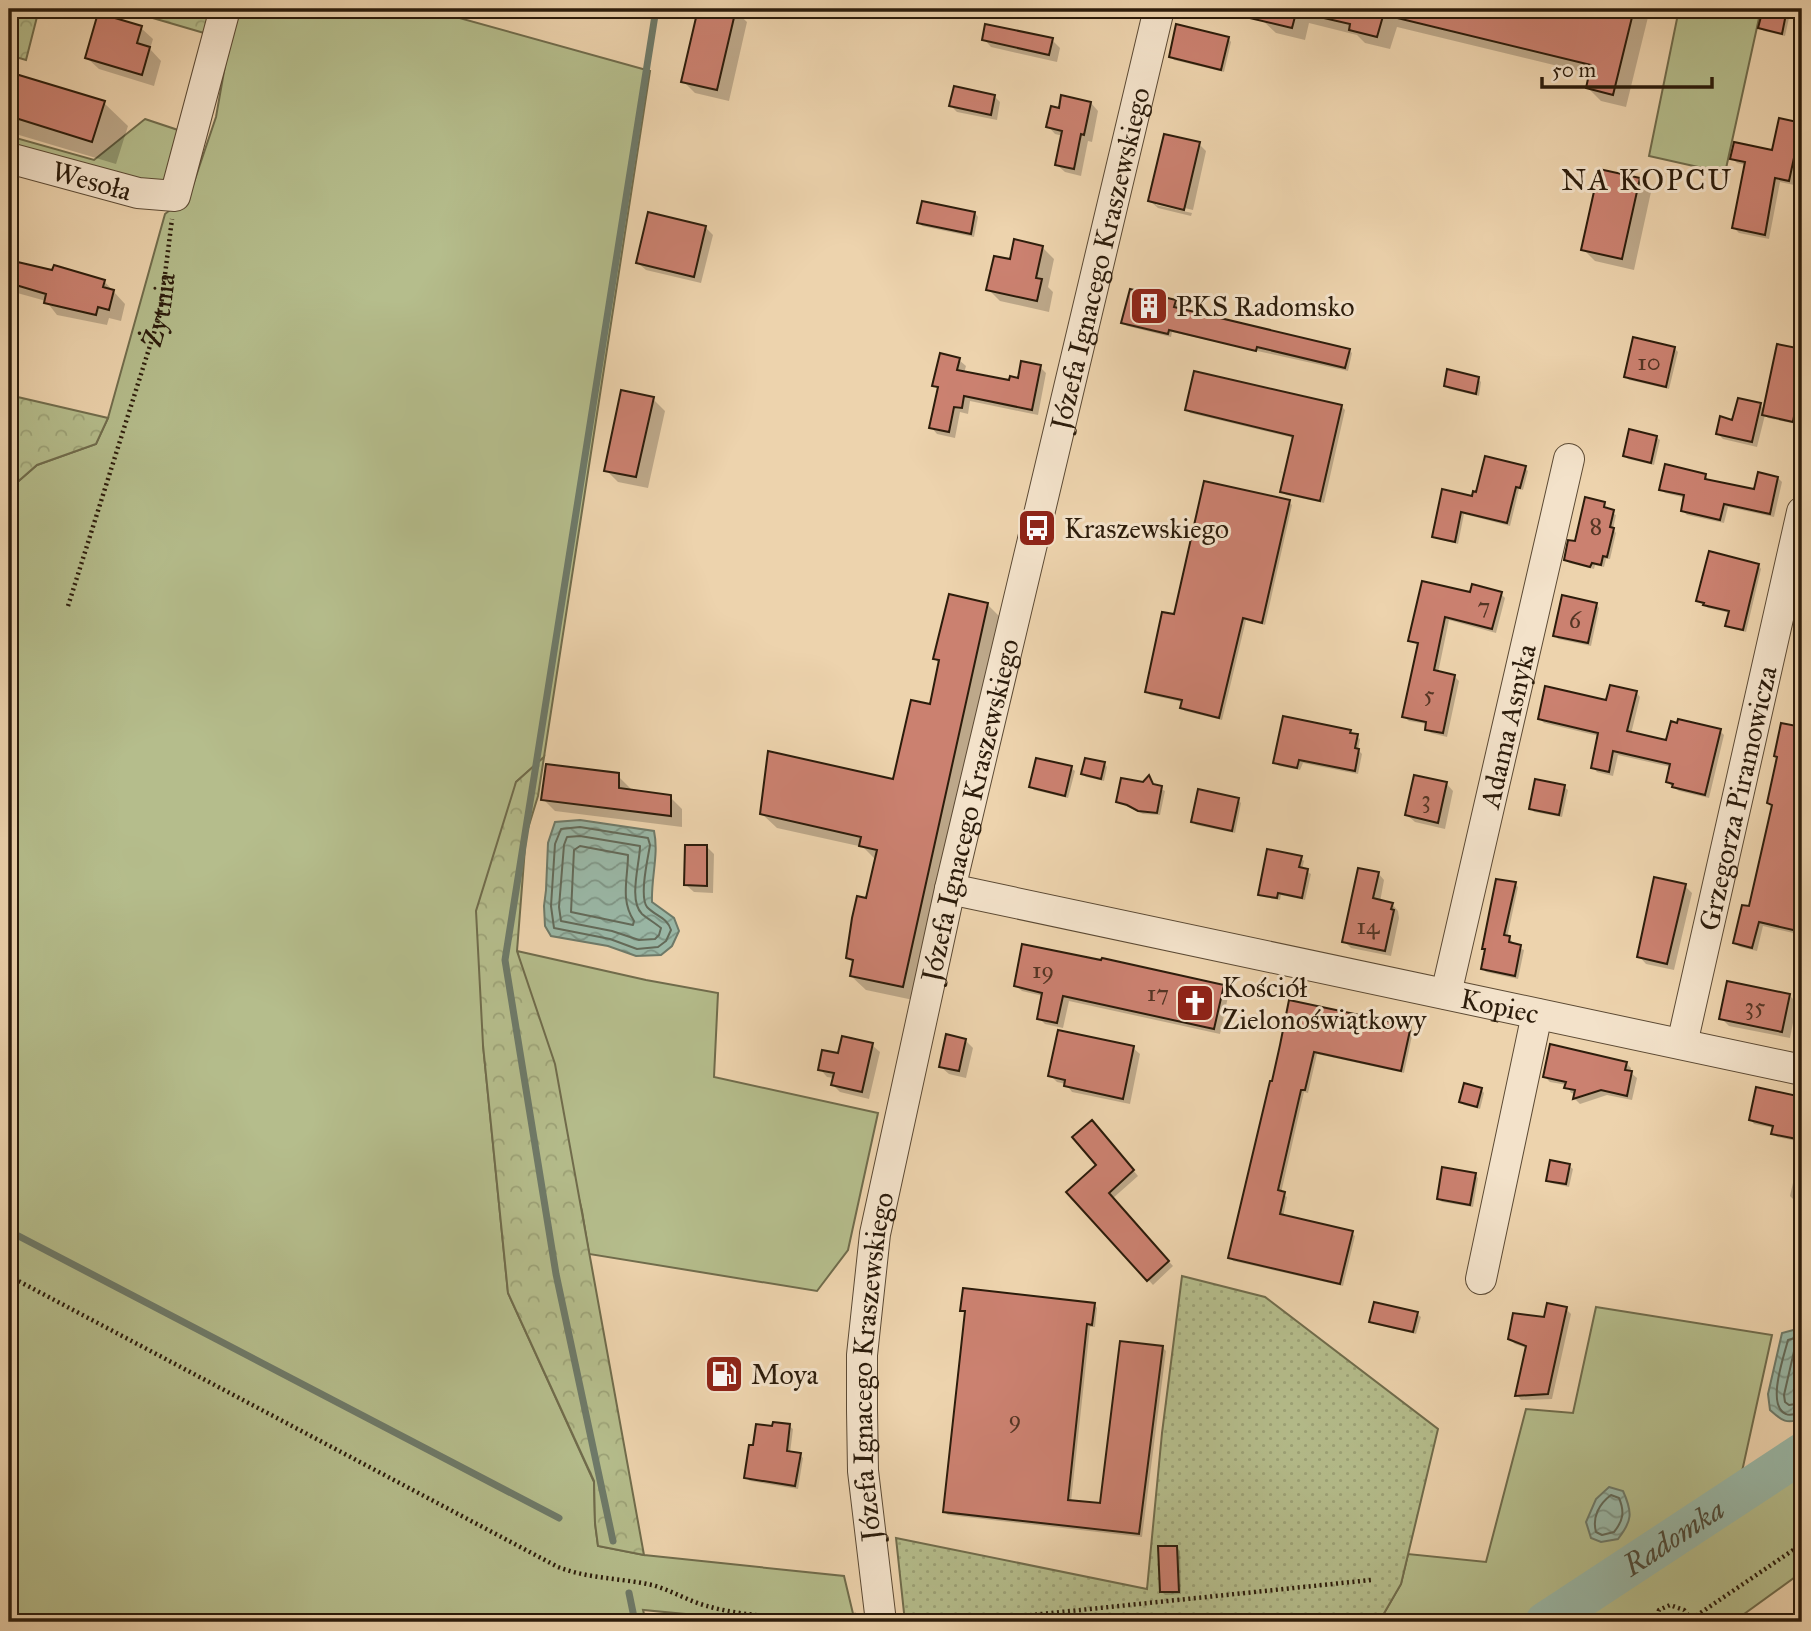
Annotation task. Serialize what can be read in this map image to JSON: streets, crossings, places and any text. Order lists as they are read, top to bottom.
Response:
{
  "streets": {
    "street": [
      "Wesoła",
      "Józefa Ignacego Kraszewskiego",
      "Adama Asnyka",
      "Grzegorza Piramowicza",
      "Kopiec"
    ],
    "path": ["Żytnia"]
  },
  "crossings": [
    ["Wesoła", "Żytnia"],
    ["Józefa Ignacego Kraszewskiego", "Kopiec"],
    ["Adama Asnyka", "Kopiec"],
    ["Grzegorza Piramowicza", "Kopiec"]
  ],
  "districts": ["NA KOPCU"],
  "water": ["Radomka"],
  "places": {
    "building": ["PKS Radomsko"],
    "bus stop": ["Kraszewskiego"],
    "church": ["Kościół Zielonoświątkowy"],
    "fuel station": ["Moya"]
  },
  "house_numbers": [
    "10",
    "8",
    "7",
    "6",
    "5",
    "3",
    "14",
    "19",
    "17",
    "35",
    "9"
  ],
  "scale_bar": "50 m"
}
